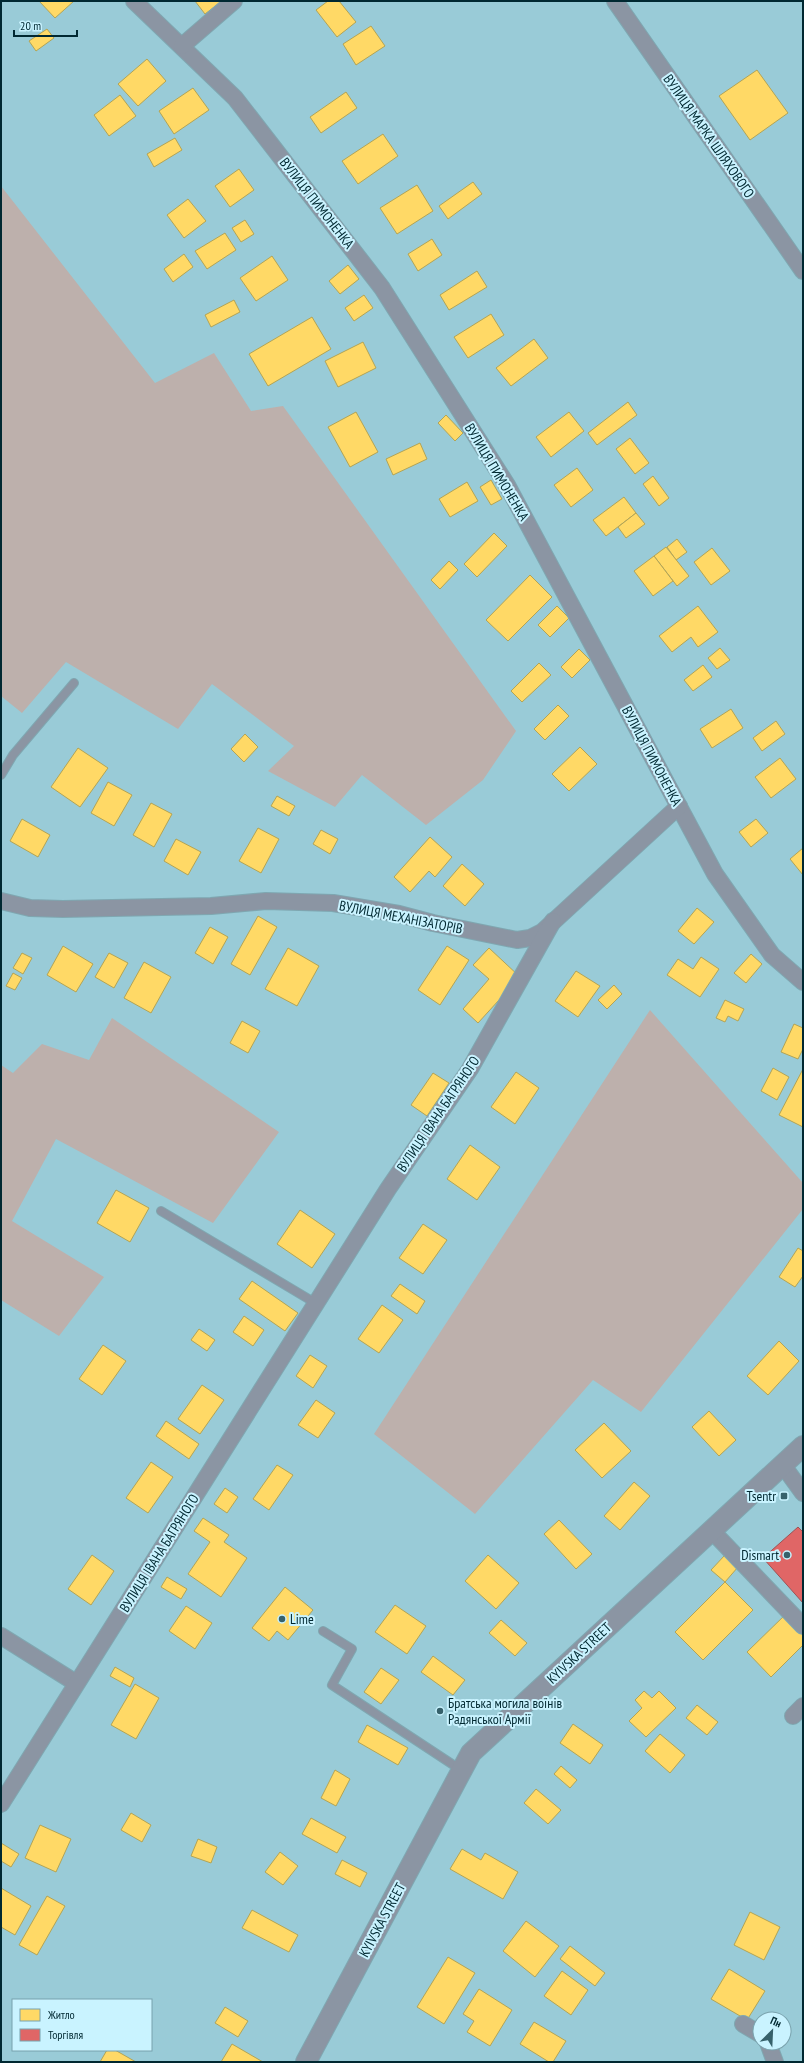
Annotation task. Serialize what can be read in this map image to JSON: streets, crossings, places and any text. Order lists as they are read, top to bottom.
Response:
{
  "streets": {
    "street": [
      "ВУЛИЦЯ МАРКА ШЛЯХОВОГО",
      "ВУЛИЦЯ ПИМОНЕНКА",
      "ВУЛИЦЯ МЕХАНІЗАТОРІВ",
      "ВУЛИЦЯ ІВАНА БАГРЯНОГО",
      "KYIVSKA STREET"
    ]
  },
  "crossings": [
    ["ВУЛИЦЯ ПИМОНЕНКА", "ВУЛИЦЯ МЕХАНІЗАТОРІВ"],
    ["ВУЛИЦЯ МЕХАНІЗАТОРІВ", "ВУЛИЦЯ ІВАНА БАГРЯНОГО"]
  ],
  "places": {
    "transit": ["Tsentr"],
    "other": ["Dismart", "Lime", "Братська могила воїнів Радянської Армії"]
  },
  "legend": ["Житло", "Торгівля"],
  "scale_bar": "20 m",
  "north": "top right"
}
